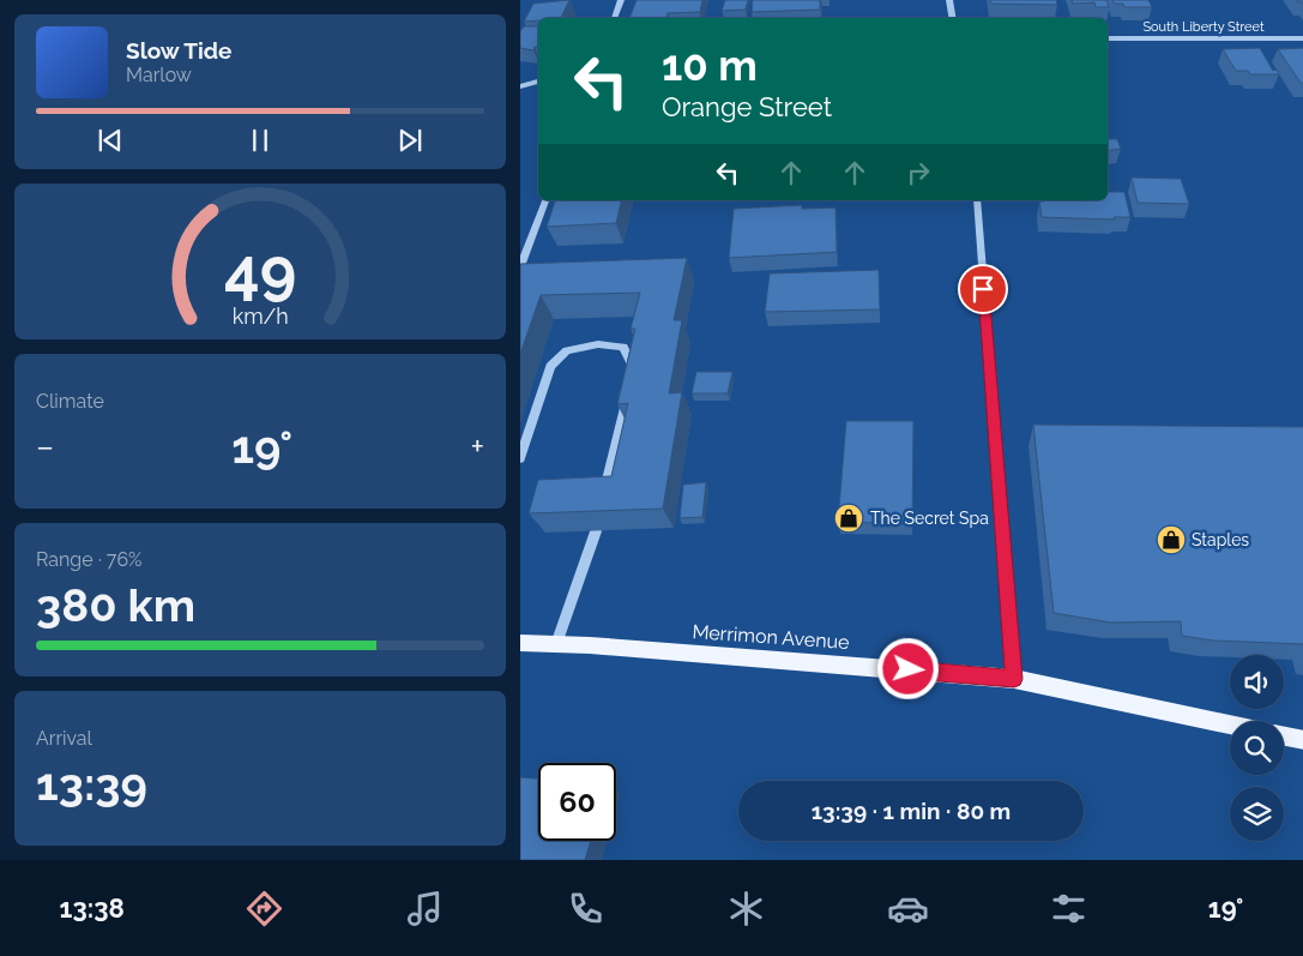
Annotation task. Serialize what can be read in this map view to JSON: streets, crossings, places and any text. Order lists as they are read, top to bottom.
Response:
{
  "streets": {
    "main road": ["Merrimon Avenue"],
    "street": ["South Liberty Street"]
  },
  "places": {
    "shop": ["The Secret Spa", "Staples"]
  },
  "page": {
    "turn": ["10 m", "Orange Street"],
    "song": ["Slow Tide", "Marlow"],
    "tile": [
      "Climate",
      ["Range · 76%", "380 km"],
      ["Arrival", "13:39"]
    ],
    "heat": ["−", "19°", "+"],
    "limit": "60",
    "trip": "13:39 · 1 min · 80 m",
    "tabs": ["13:38", "19°"],
    "gauge": ["49", "km/h"]
  }
}
